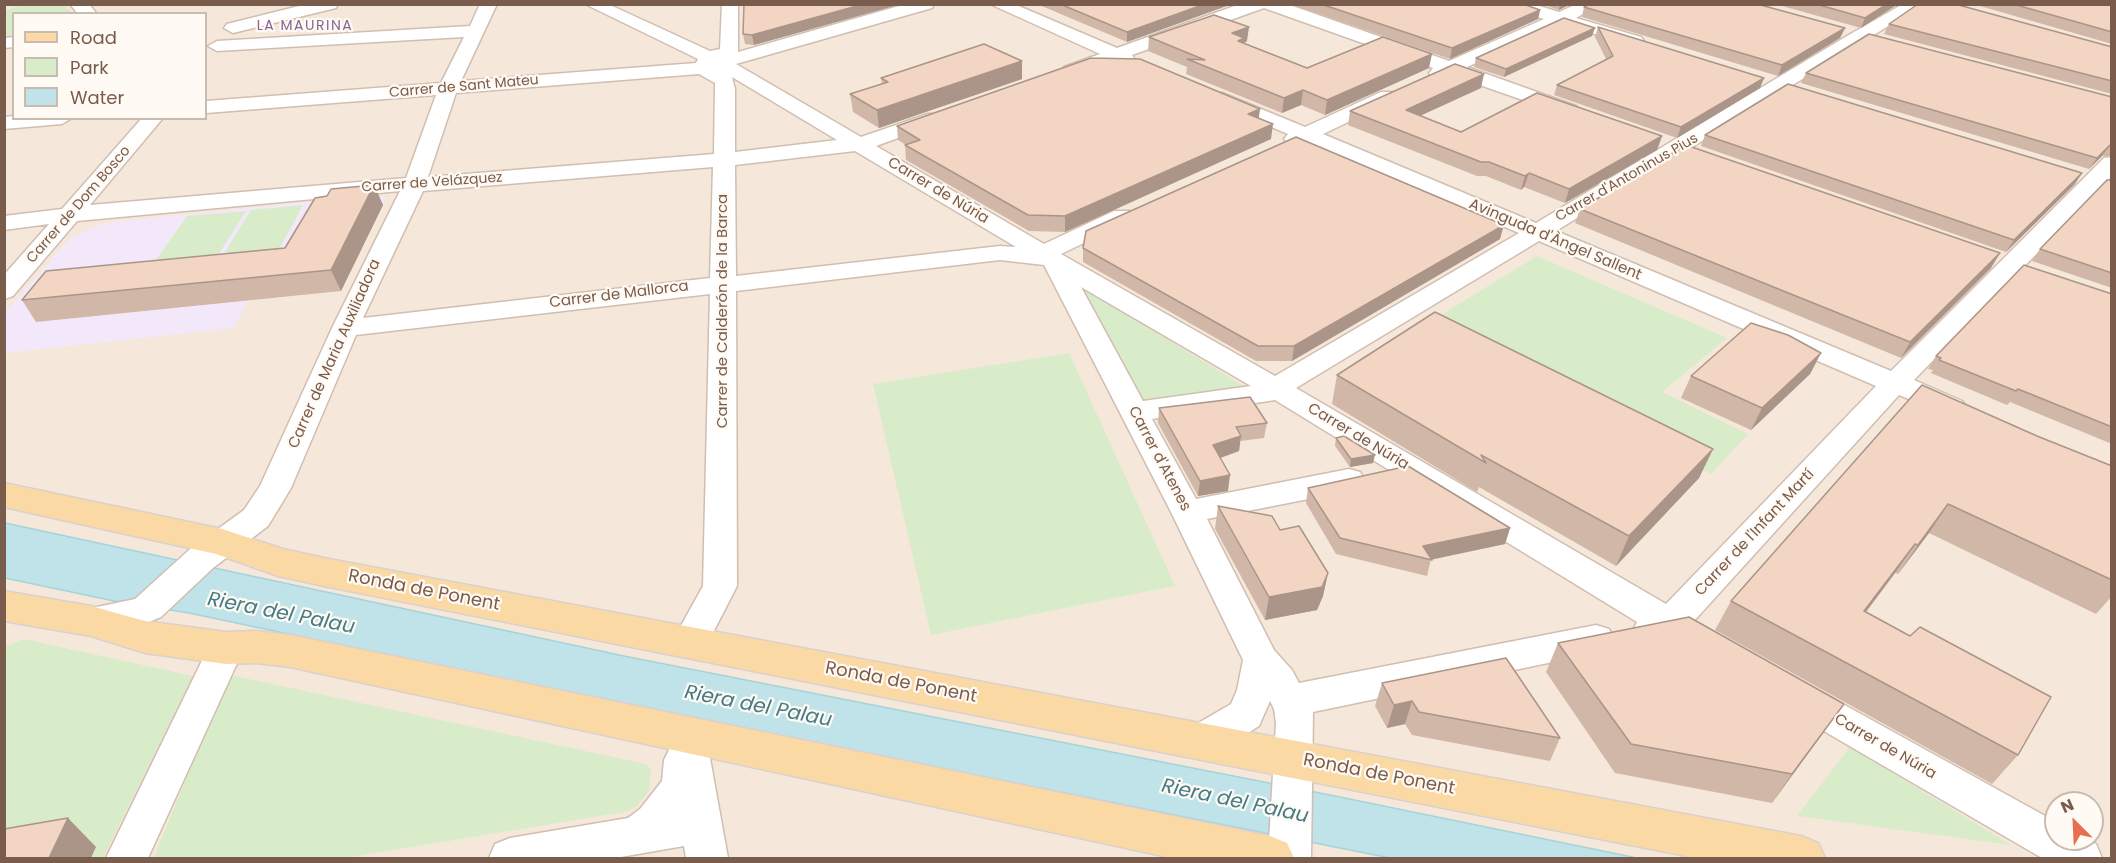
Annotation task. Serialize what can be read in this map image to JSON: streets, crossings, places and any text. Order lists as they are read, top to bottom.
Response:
{
  "streets": {
    "main road": ["Ronda de Ponent"],
    "street": [
      "Carrer de Sant Mateu",
      "Carrer d'Antoninus Pius",
      "Carrer de Velázquez",
      "Carrer de Núria",
      "Carrer de Dom Bosco",
      "Avinguda d'Àngel Sallent",
      "Carrer de Mallorca",
      "Carrer de Calderón de la Barca",
      "Carrer de Maria Auxiliadora",
      "Carrer d'Atenes",
      "Carrer de l'Infant Martí"
    ]
  },
  "crossings": [
    ["Carrer de Sant Mateu", "Carrer de Núria"],
    ["Carrer de Sant Mateu", "Carrer de Calderón de la Barca"],
    ["Carrer de Sant Mateu", "Carrer de Maria Auxiliadora"],
    ["Carrer d'Antoninus Pius", "Carrer de Núria"],
    ["Carrer d'Antoninus Pius", "Avinguda d'Àngel Sallent"],
    ["Carrer de Velázquez", "Carrer de Núria"],
    ["Carrer de Velázquez", "Carrer de Dom Bosco"],
    ["Carrer de Velázquez", "Carrer de Calderón de la Barca"],
    ["Carrer de Velázquez", "Carrer de Maria Auxiliadora"],
    ["Carrer de Núria", "Carrer de Mallorca"],
    ["Carrer de Núria", "Carrer de Calderón de la Barca"],
    ["Carrer de Núria", "Carrer d'Atenes"],
    ["Carrer de Núria", "Carrer de l'Infant Martí"],
    ["Avinguda d'Àngel Sallent", "Carrer de l'Infant Martí"],
    ["Carrer de Mallorca", "Carrer de Calderón de la Barca"],
    ["Carrer de Mallorca", "Carrer de Maria Auxiliadora"],
    ["Carrer de Mallorca", "Carrer d'Atenes"],
    ["Carrer de Calderón de la Barca", "Ronda de Ponent"],
    ["Carrer de Maria Auxiliadora", "Ronda de Ponent"],
    ["Carrer d'Atenes", "Ronda de Ponent"]
  ],
  "districts": ["LA MAURINA"],
  "water": ["Riera del Palau"],
  "legend": ["Road", "Park", "Water"],
  "north": "top left"
}
